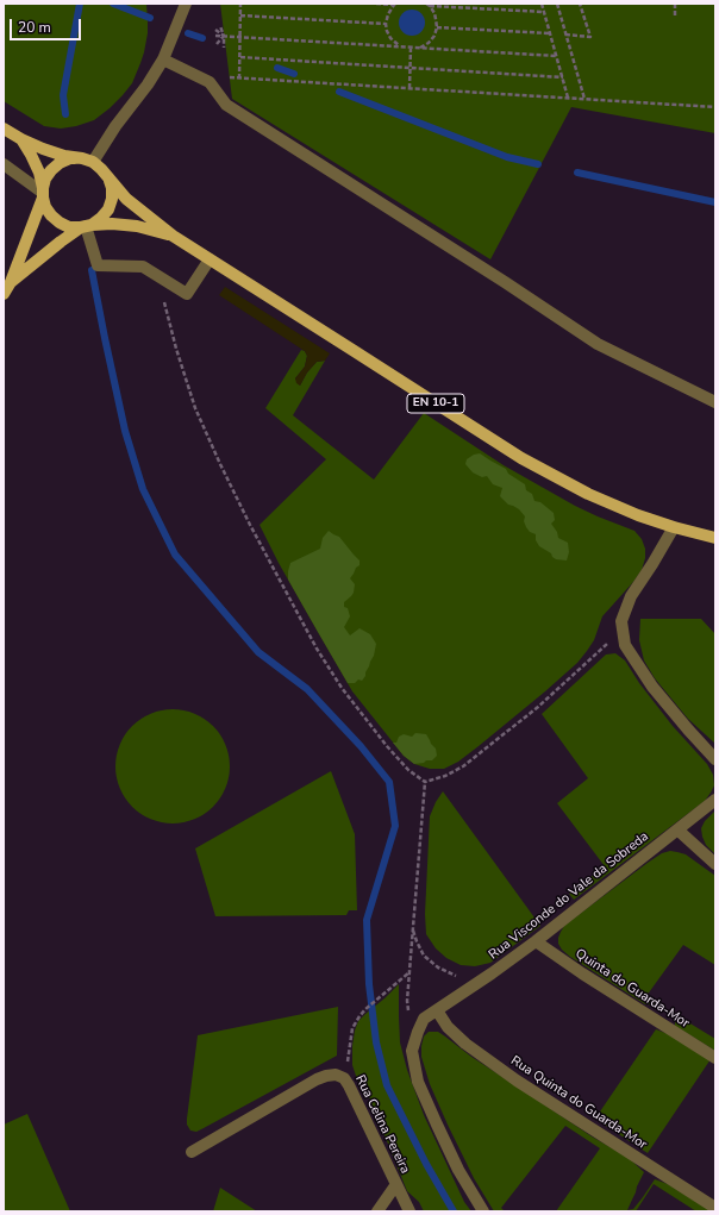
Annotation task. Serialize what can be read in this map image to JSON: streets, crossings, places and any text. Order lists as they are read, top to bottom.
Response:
{
  "streets": {
    "main road": ["EN 10-1"],
    "street": [
      "Rua Visconde do Vale da Sobreda",
      "Quinta do Guarda-Mor",
      "Rua Quinta do Guarda-Mor",
      "Rua Celina Pereira"
    ]
  },
  "crossings": [
    ["Rua Visconde do Vale da Sobreda", "Quinta do Guarda-Mor"],
    ["Rua Visconde do Vale da Sobreda", "Rua Quinta do Guarda-Mor"]
  ],
  "scale_bar": "20 m"
}
